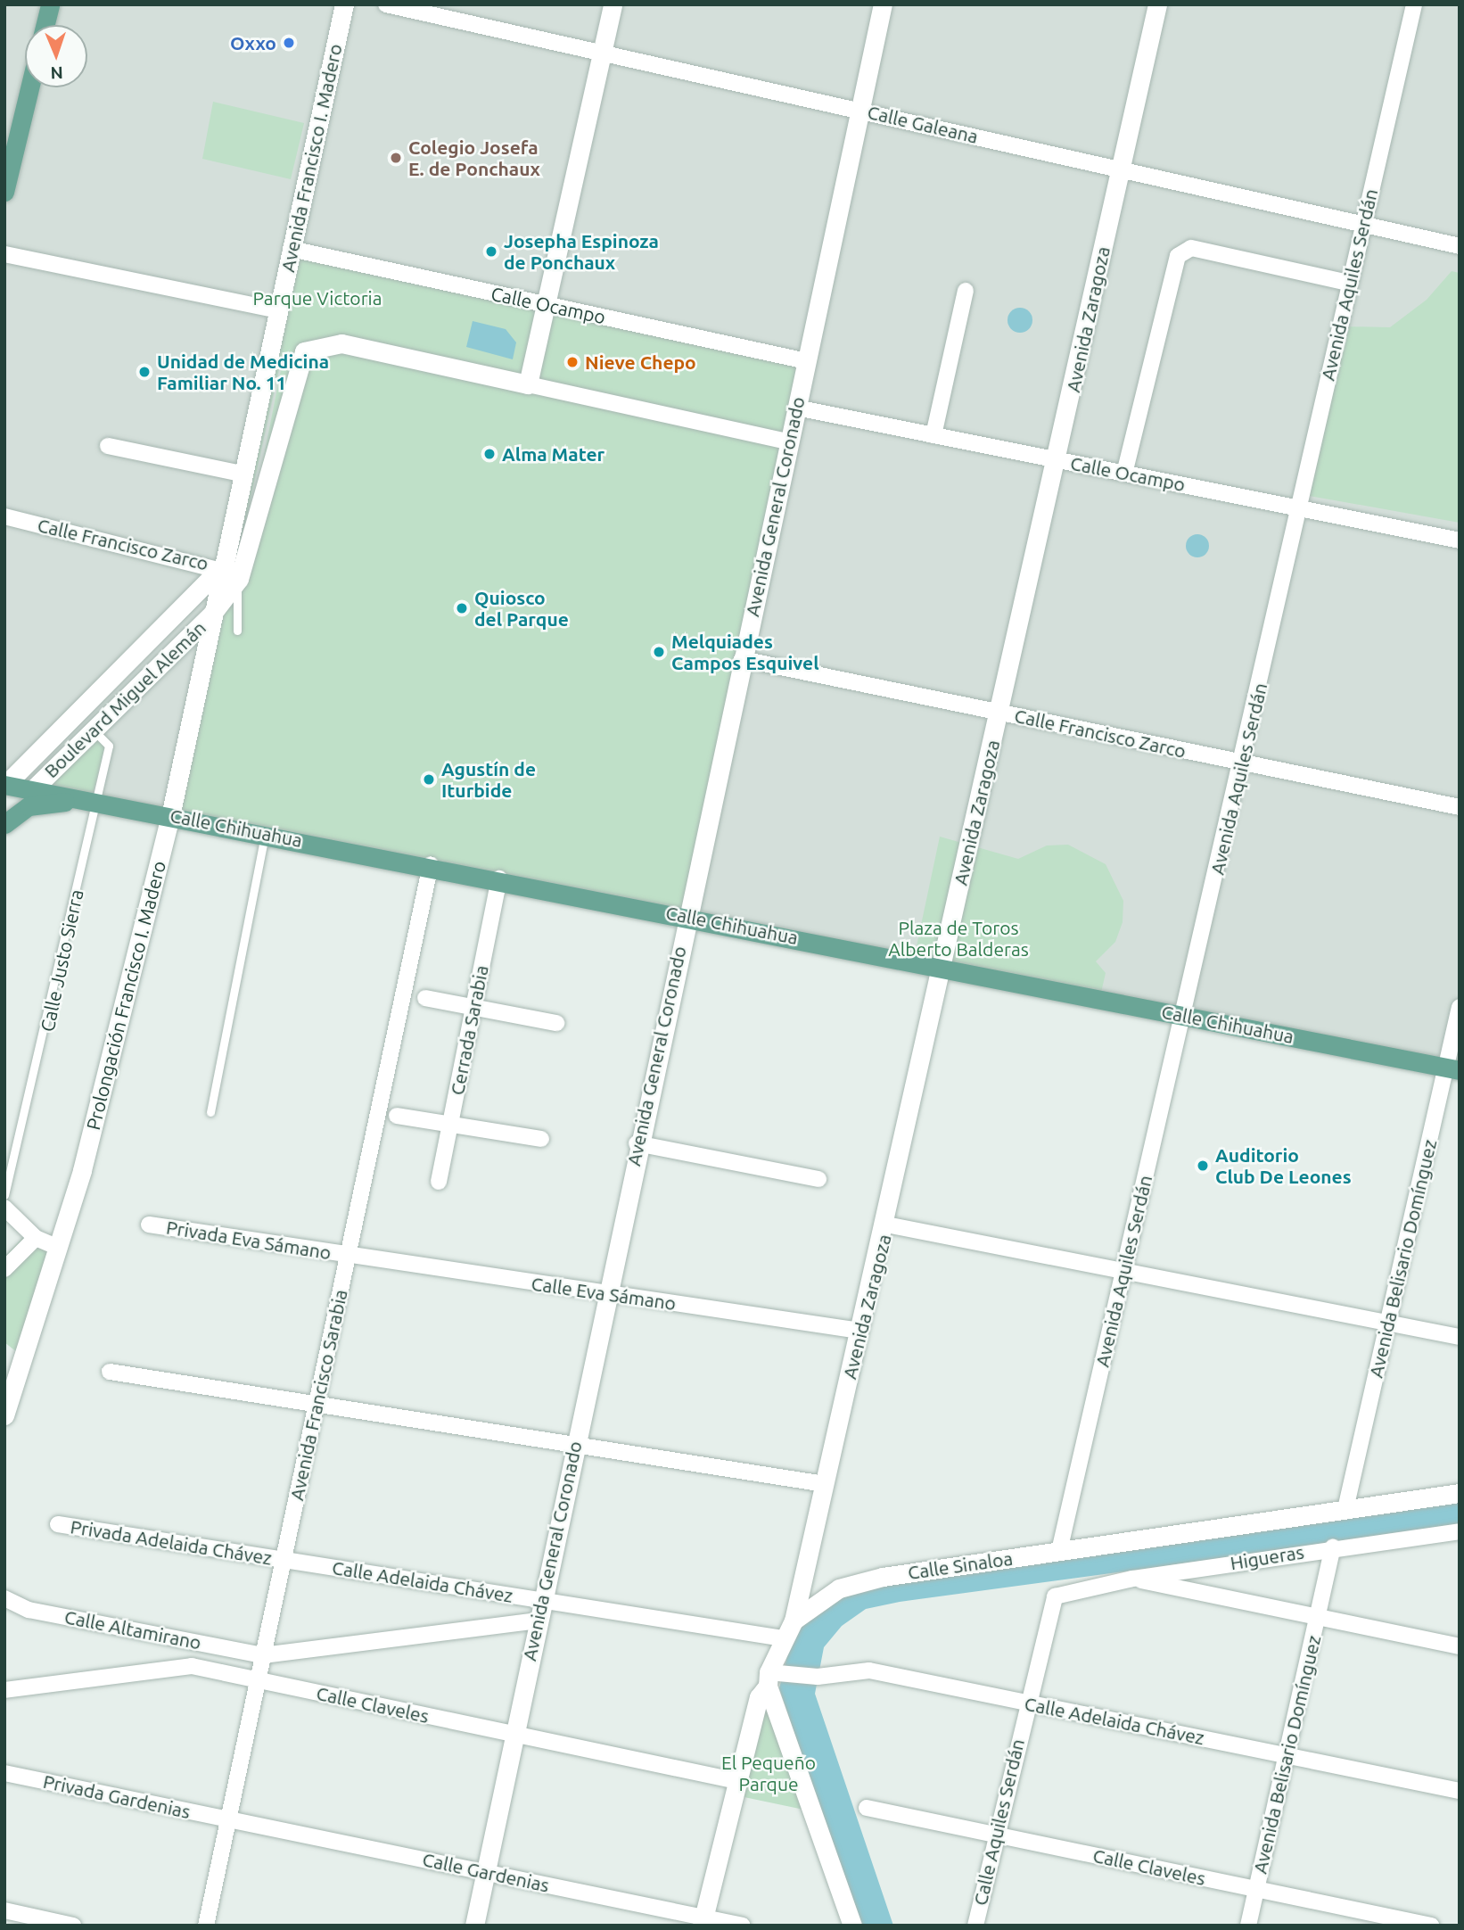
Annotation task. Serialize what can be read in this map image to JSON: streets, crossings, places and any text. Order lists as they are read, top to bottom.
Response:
{
  "streets": {
    "main road": ["Boulevard Miguel Alemán", "Calle Chihuahua"],
    "street": [
      "Calle Galeana",
      "Avenida Francisco I. Madero",
      "Avenida Aquiles Serdán",
      "Calle Ocampo",
      "Avenida Zaragoza",
      "Avenida General Coronado",
      "Calle Francisco Zarco",
      "Prolongación Francisco I. Madero",
      "Cerrada Sarabia",
      "Privada Eva Sámano",
      "Avenida Belisario Domínguez",
      "Calle Eva Sámano",
      "Avenida Francisco Sarabia",
      "Privada Adelaida Chávez",
      "Higueras",
      "Calle Sinaloa",
      "Calle Adelaida Chávez",
      "Calle Altamirano",
      "Calle Claveles",
      "Privada Gardenias",
      "Calle Aquiles Serdán",
      "Calle Gardenias"
    ],
    "lane": ["Calle Justo Sierra"]
  },
  "crossings": [
    ["Calle Galeana", "Avenida Aquiles Serdán"],
    ["Calle Galeana", "Avenida Zaragoza"],
    ["Calle Galeana", "Avenida General Coronado"],
    ["Avenida Francisco I. Madero", "Calle Ocampo"],
    ["Avenida Francisco I. Madero", "Calle Francisco Zarco"],
    ["Avenida Francisco I. Madero", "Boulevard Miguel Alemán"],
    ["Avenida Francisco I. Madero", "Prolongación Francisco I. Madero"],
    ["Avenida Aquiles Serdán", "Calle Ocampo"],
    ["Avenida Aquiles Serdán", "Calle Francisco Zarco"],
    ["Avenida Aquiles Serdán", "Calle Chihuahua"],
    ["Avenida Aquiles Serdán", "Calle Sinaloa"],
    ["Calle Ocampo", "Avenida Zaragoza"],
    ["Calle Ocampo", "Avenida General Coronado"],
    ["Avenida Zaragoza", "Calle Francisco Zarco"],
    ["Avenida Zaragoza", "Calle Chihuahua"],
    ["Avenida Zaragoza", "Calle Eva Sámano"],
    ["Avenida Zaragoza", "Calle Sinaloa"],
    ["Avenida General Coronado", "Calle Francisco Zarco"],
    ["Avenida General Coronado", "Calle Chihuahua"],
    ["Avenida General Coronado", "Calle Eva Sámano"],
    ["Avenida General Coronado", "Calle Adelaida Chávez"],
    ["Avenida General Coronado", "Calle Claveles"],
    ["Avenida General Coronado", "Calle Gardenias"],
    ["Calle Francisco Zarco", "Boulevard Miguel Alemán"],
    ["Calle Francisco Zarco", "Prolongación Francisco I. Madero"],
    ["Boulevard Miguel Alemán", "Calle Chihuahua"],
    ["Boulevard Miguel Alemán", "Calle Justo Sierra"],
    ["Boulevard Miguel Alemán", "Prolongación Francisco I. Madero"],
    ["Calle Chihuahua", "Calle Justo Sierra"],
    ["Calle Chihuahua", "Prolongación Francisco I. Madero"],
    ["Calle Chihuahua", "Cerrada Sarabia"],
    ["Calle Chihuahua", "Avenida Belisario Domínguez"],
    ["Calle Chihuahua", "Avenida Francisco Sarabia"],
    ["Privada Eva Sámano", "Calle Eva Sámano"],
    ["Privada Eva Sámano", "Avenida Francisco Sarabia"],
    ["Avenida Belisario Domínguez", "Higueras"],
    ["Avenida Belisario Domínguez", "Calle Sinaloa"],
    ["Avenida Belisario Domínguez", "Calle Adelaida Chávez"],
    ["Avenida Belisario Domínguez", "Calle Claveles"],
    ["Calle Eva Sámano", "Avenida Francisco Sarabia"],
    ["Avenida Francisco Sarabia", "Privada Adelaida Chávez"],
    ["Avenida Francisco Sarabia", "Calle Adelaida Chávez"],
    ["Avenida Francisco Sarabia", "Calle Altamirano"],
    ["Avenida Francisco Sarabia", "Calle Claveles"],
    ["Avenida Francisco Sarabia", "Privada Gardenias"],
    ["Avenida Francisco Sarabia", "Calle Gardenias"],
    ["Privada Adelaida Chávez", "Calle Adelaida Chávez"],
    ["Higueras", "Calle Aquiles Serdán"],
    ["Calle Sinaloa", "Calle Adelaida Chávez"],
    ["Calle Adelaida Chávez", "Calle Aquiles Serdán"],
    ["Calle Claveles", "Calle Aquiles Serdán"],
    ["Privada Gardenias", "Calle Gardenias"]
  ],
  "parks": ["Parque Victoria", "Plaza de Toros Alberto Balderas", "El Pequeño Parque"],
  "places": [
    "Oxxo",
    "Colegio Josefa E. de Ponchaux",
    "Josepha Espinoza de Ponchaux",
    "Nieve Chepo",
    "Unidad de Medicina Familiar No. 11",
    "Alma Mater",
    "Quiosco del Parque",
    "Melquiades Campos Esquivel",
    "Agustín de Iturbide",
    "Auditorio Club De Leones"
  ],
  "north": "bottom"
}
